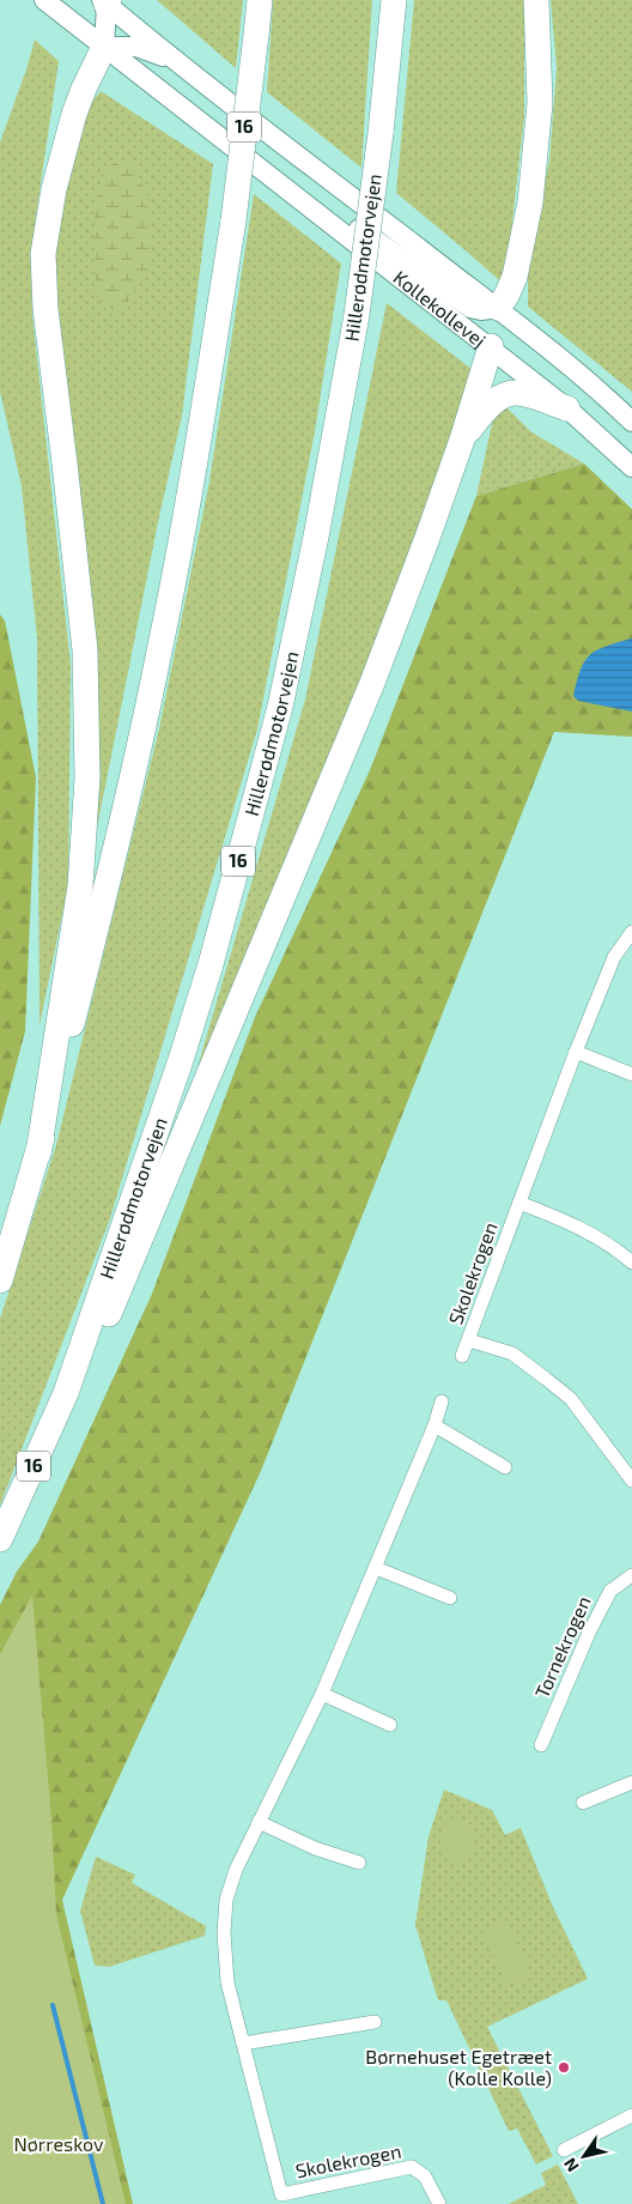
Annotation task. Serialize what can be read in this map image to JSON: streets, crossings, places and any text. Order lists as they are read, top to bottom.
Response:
{
  "streets": {
    "highway": ["16", "Hillerødmotorvejen"],
    "street": ["Kollekollevej", "Skolekrogen", "Tornekrogen"]
  },
  "parks": ["Nørreskov"],
  "places": ["Børnehuset Egetræet (Kolle Kolle)"],
  "north": "bottom left"
}
